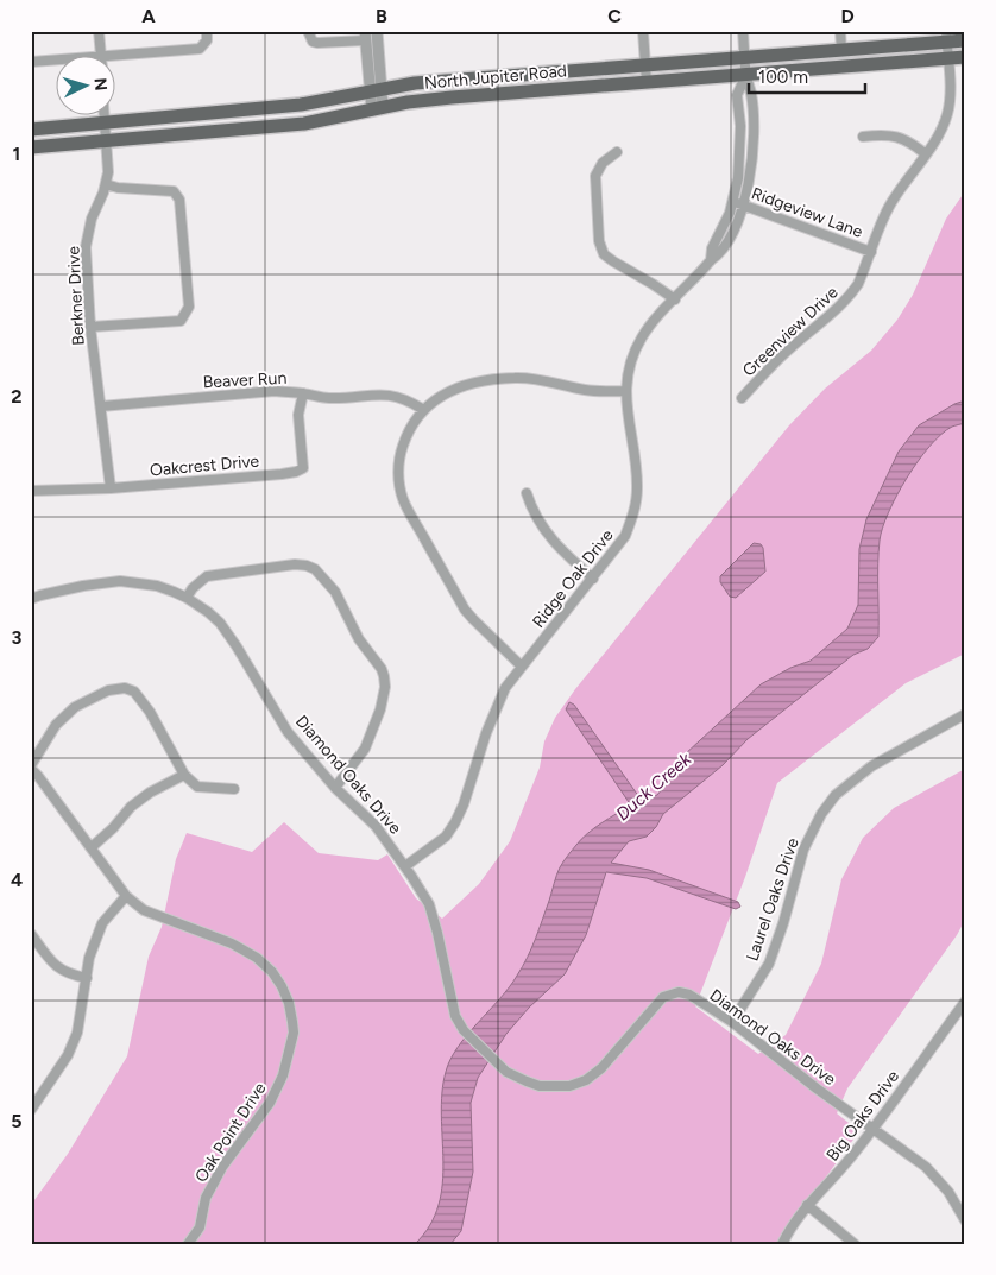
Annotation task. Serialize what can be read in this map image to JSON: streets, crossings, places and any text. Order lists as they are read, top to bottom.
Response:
{
  "streets": {
    "main road": ["North Jupiter Road"],
    "street": [
      "Ridgeview Lane",
      "Berkner Drive",
      "Greenview Drive",
      "Beaver Run",
      "Oakcrest Drive",
      "Ridge Oak Drive",
      "Diamond Oaks Drive",
      "Laurel Oaks Drive",
      "Big Oaks Drive",
      "Oak Point Drive"
    ]
  },
  "crossings": [
    ["North Jupiter Road", "Berkner Drive"],
    ["North Jupiter Road", "Greenview Drive"],
    ["North Jupiter Road", "Ridge Oak Drive"],
    ["Ridgeview Lane", "Greenview Drive"],
    ["Ridgeview Lane", "Ridge Oak Drive"],
    ["Berkner Drive", "Beaver Run"],
    ["Berkner Drive", "Oakcrest Drive"],
    ["Beaver Run", "Oakcrest Drive"],
    ["Ridge Oak Drive", "Diamond Oaks Drive"],
    ["Diamond Oaks Drive", "Laurel Oaks Drive"],
    ["Diamond Oaks Drive", "Big Oaks Drive"]
  ],
  "water": ["Duck Creek"],
  "scale_bar": "100 m",
  "north": "right",
  "grid": {
    "columns": [
      "A",
      "B",
      "C",
      "D"
    ],
    "rows": [
      "1",
      "2",
      "3",
      "4",
      "5"
    ]
  }
}
